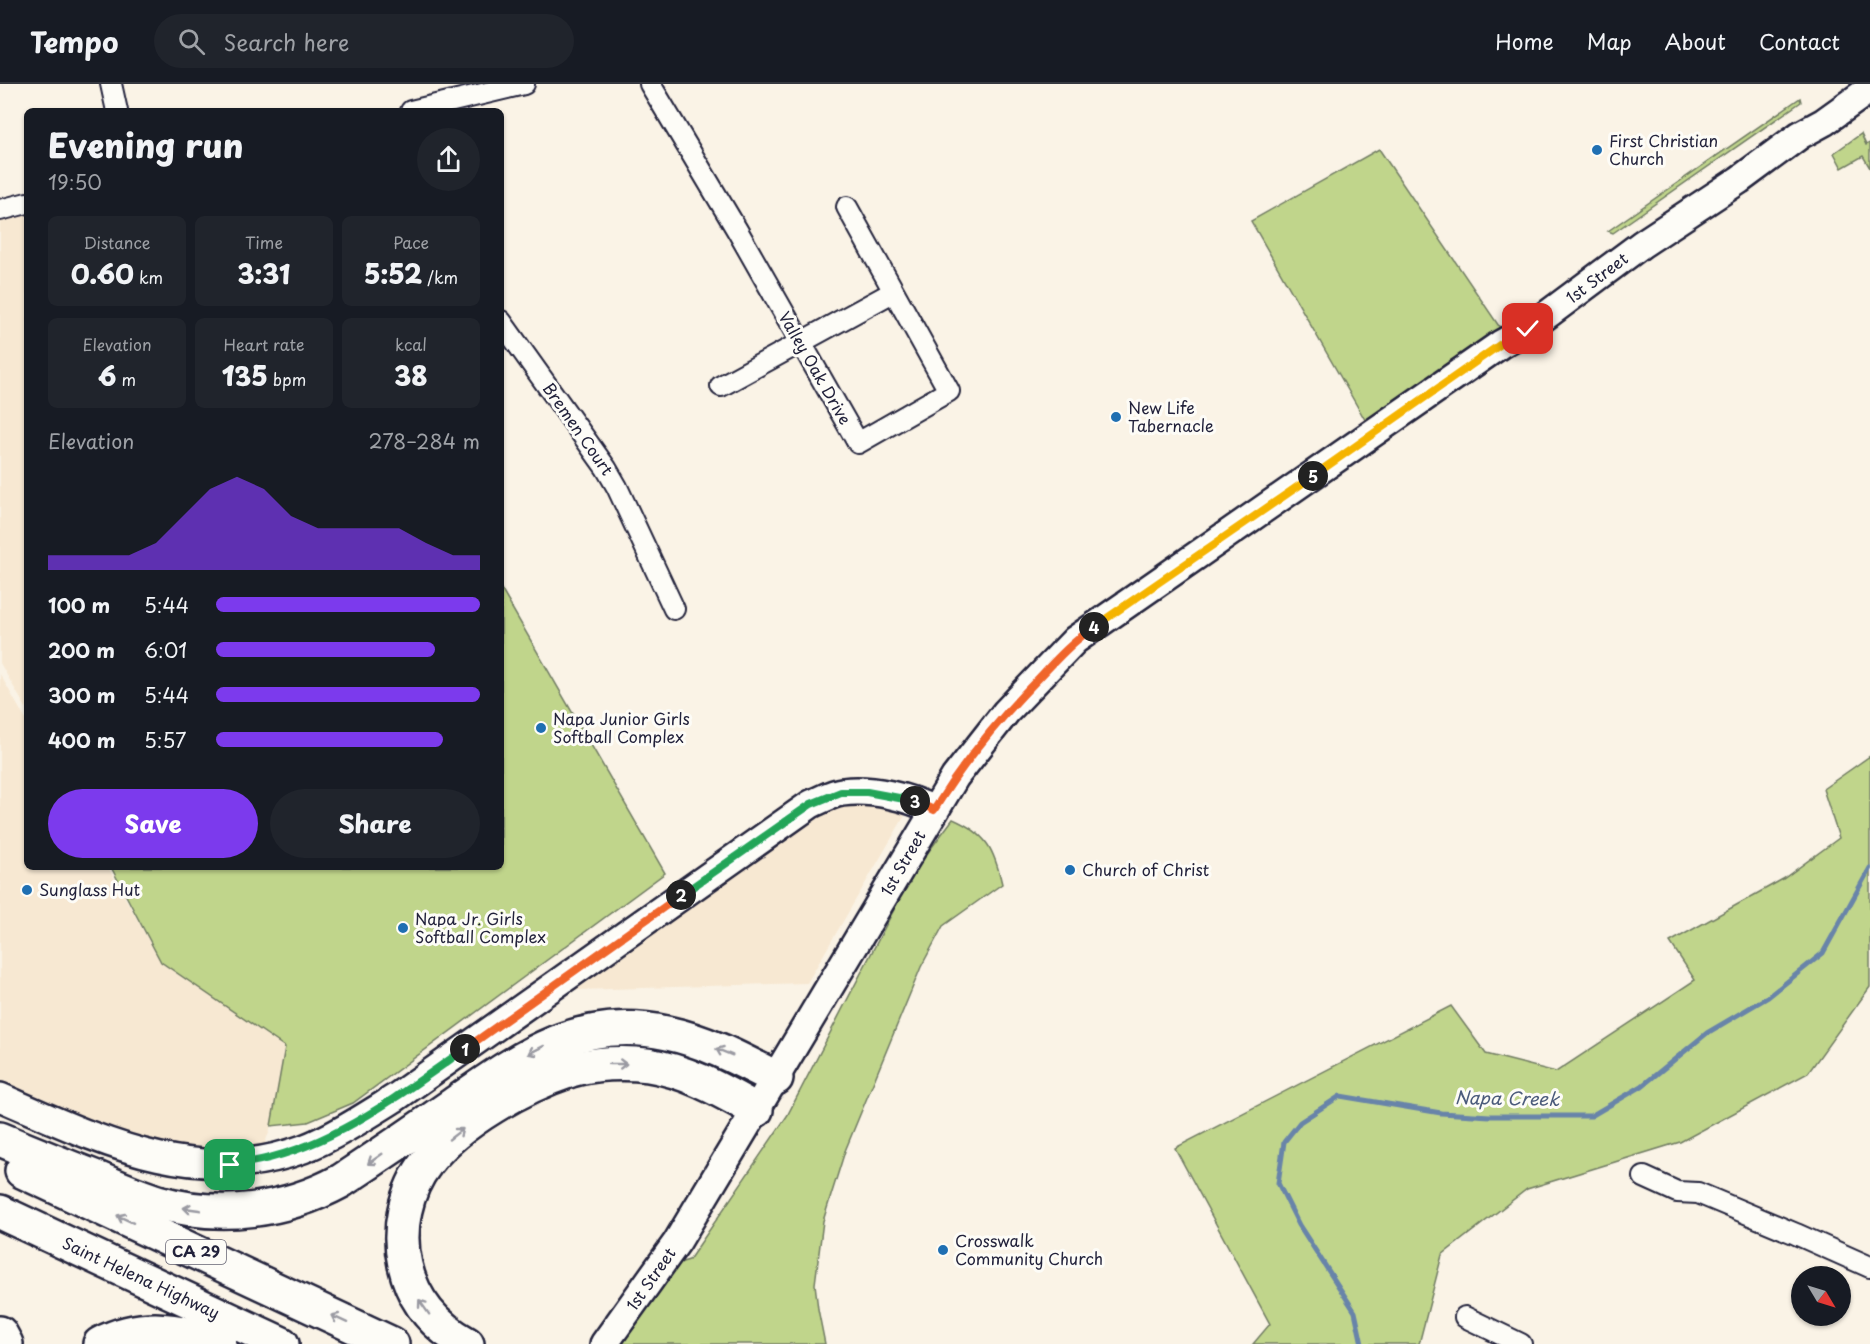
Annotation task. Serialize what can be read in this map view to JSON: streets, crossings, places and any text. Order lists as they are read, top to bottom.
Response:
{
  "streets": {
    "highway": ["CA 29", "Saint Helena Highway"],
    "main road": ["1st Street"],
    "street": ["Valley Oak Drive", "Bremen Court"]
  },
  "water": ["Napa Creek"],
  "places": [
    "First Christian Church",
    "New Life Tabernacle",
    "Napa Junior Girls Softball Complex",
    "Church of Christ",
    "Sunglass Hut",
    "Napa Jr. Girls Softball Complex",
    "Crosswalk Community Church"
  ],
  "north": "bottom right",
  "page": {
    "header": "Tempo",
    "search": "Search here",
    "nav": [
      "Home",
      "Map",
      "About",
      "Contact"
    ],
    "heading": ["Evening run", "19:50"],
    "stats": [
      ["Distance", "0.60 km"],
      ["Time", "3:31"],
      ["Pace", "5:52 /km"],
      ["Elevation", "6 m"],
      ["Heart rate", "135 bpm"],
      ["kcal", "38"]
    ],
    "chart": ["Elevation", "278–284 m"],
    "pins": [
      "5",
      "4",
      "3",
      "2",
      "1"
    ],
    "list": [
      {
        "name": "100 m",
        "note": "5:44"
      },
      {
        "name": "200 m",
        "note": "6:01"
      },
      {
        "name": "300 m",
        "note": "5:44"
      },
      {
        "name": "400 m",
        "note": "5:57"
      }
    ],
    "buttons": ["Save", "Share"]
  }
}
